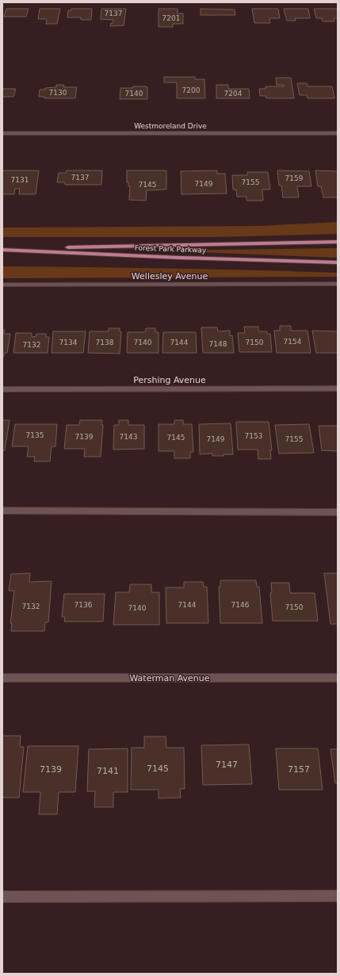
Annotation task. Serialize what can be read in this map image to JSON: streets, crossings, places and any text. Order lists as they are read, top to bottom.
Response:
{
  "streets": {
    "main road": ["Forest Park Parkway"],
    "street": [
      "Westmoreland Drive",
      "Wellesley Avenue",
      "Pershing Avenue",
      "Waterman Avenue"
    ]
  },
  "house_numbers": [
    "7137",
    "7201",
    "7200",
    "7130",
    "7140",
    "7204",
    "7137",
    "7159",
    "7131",
    "7155",
    "7149",
    "7145",
    "7154",
    "7134",
    "7138",
    "7140",
    "7144",
    "7150",
    "7148",
    "7132",
    "7135",
    "7153",
    "7139",
    "7143",
    "7145",
    "7149",
    "7155",
    "7136",
    "7144",
    "7146",
    "7132",
    "7150",
    "7140",
    "7147",
    "7145",
    "7139",
    "7157",
    "7141"
  ]
}
